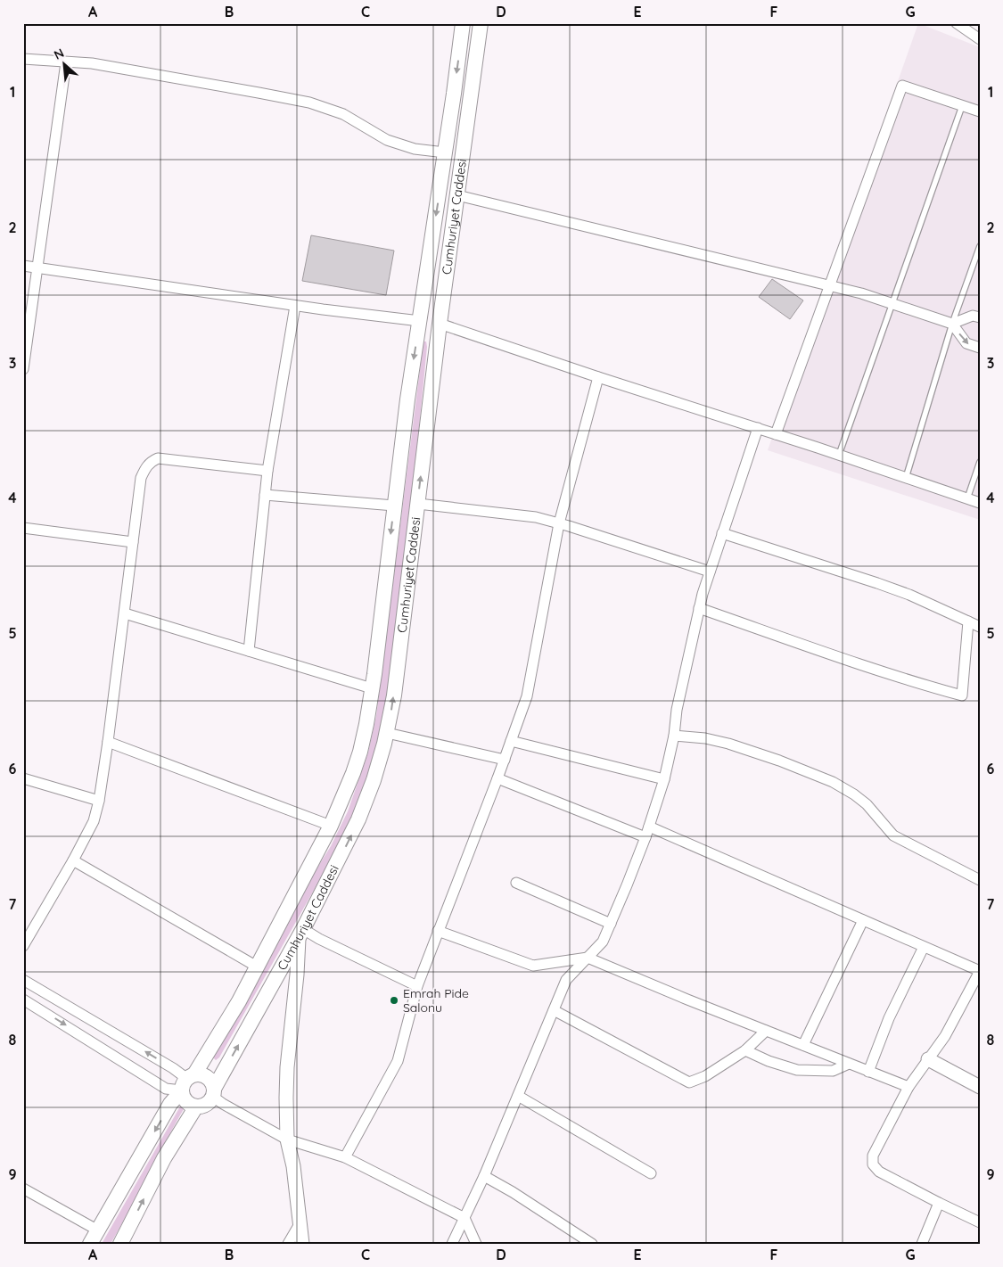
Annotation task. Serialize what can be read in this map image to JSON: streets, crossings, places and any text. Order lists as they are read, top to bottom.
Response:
{
  "streets": {
    "main road": ["Cumhuriyet Caddesi"]
  },
  "places": ["Emrah Pide Salonu"],
  "north": "top left",
  "grid": {
    "columns": [
      "A",
      "B",
      "C",
      "D",
      "E",
      "F",
      "G"
    ],
    "rows": [
      "1",
      "2",
      "3",
      "4",
      "5",
      "6",
      "7",
      "8",
      "9"
    ]
  }
}
